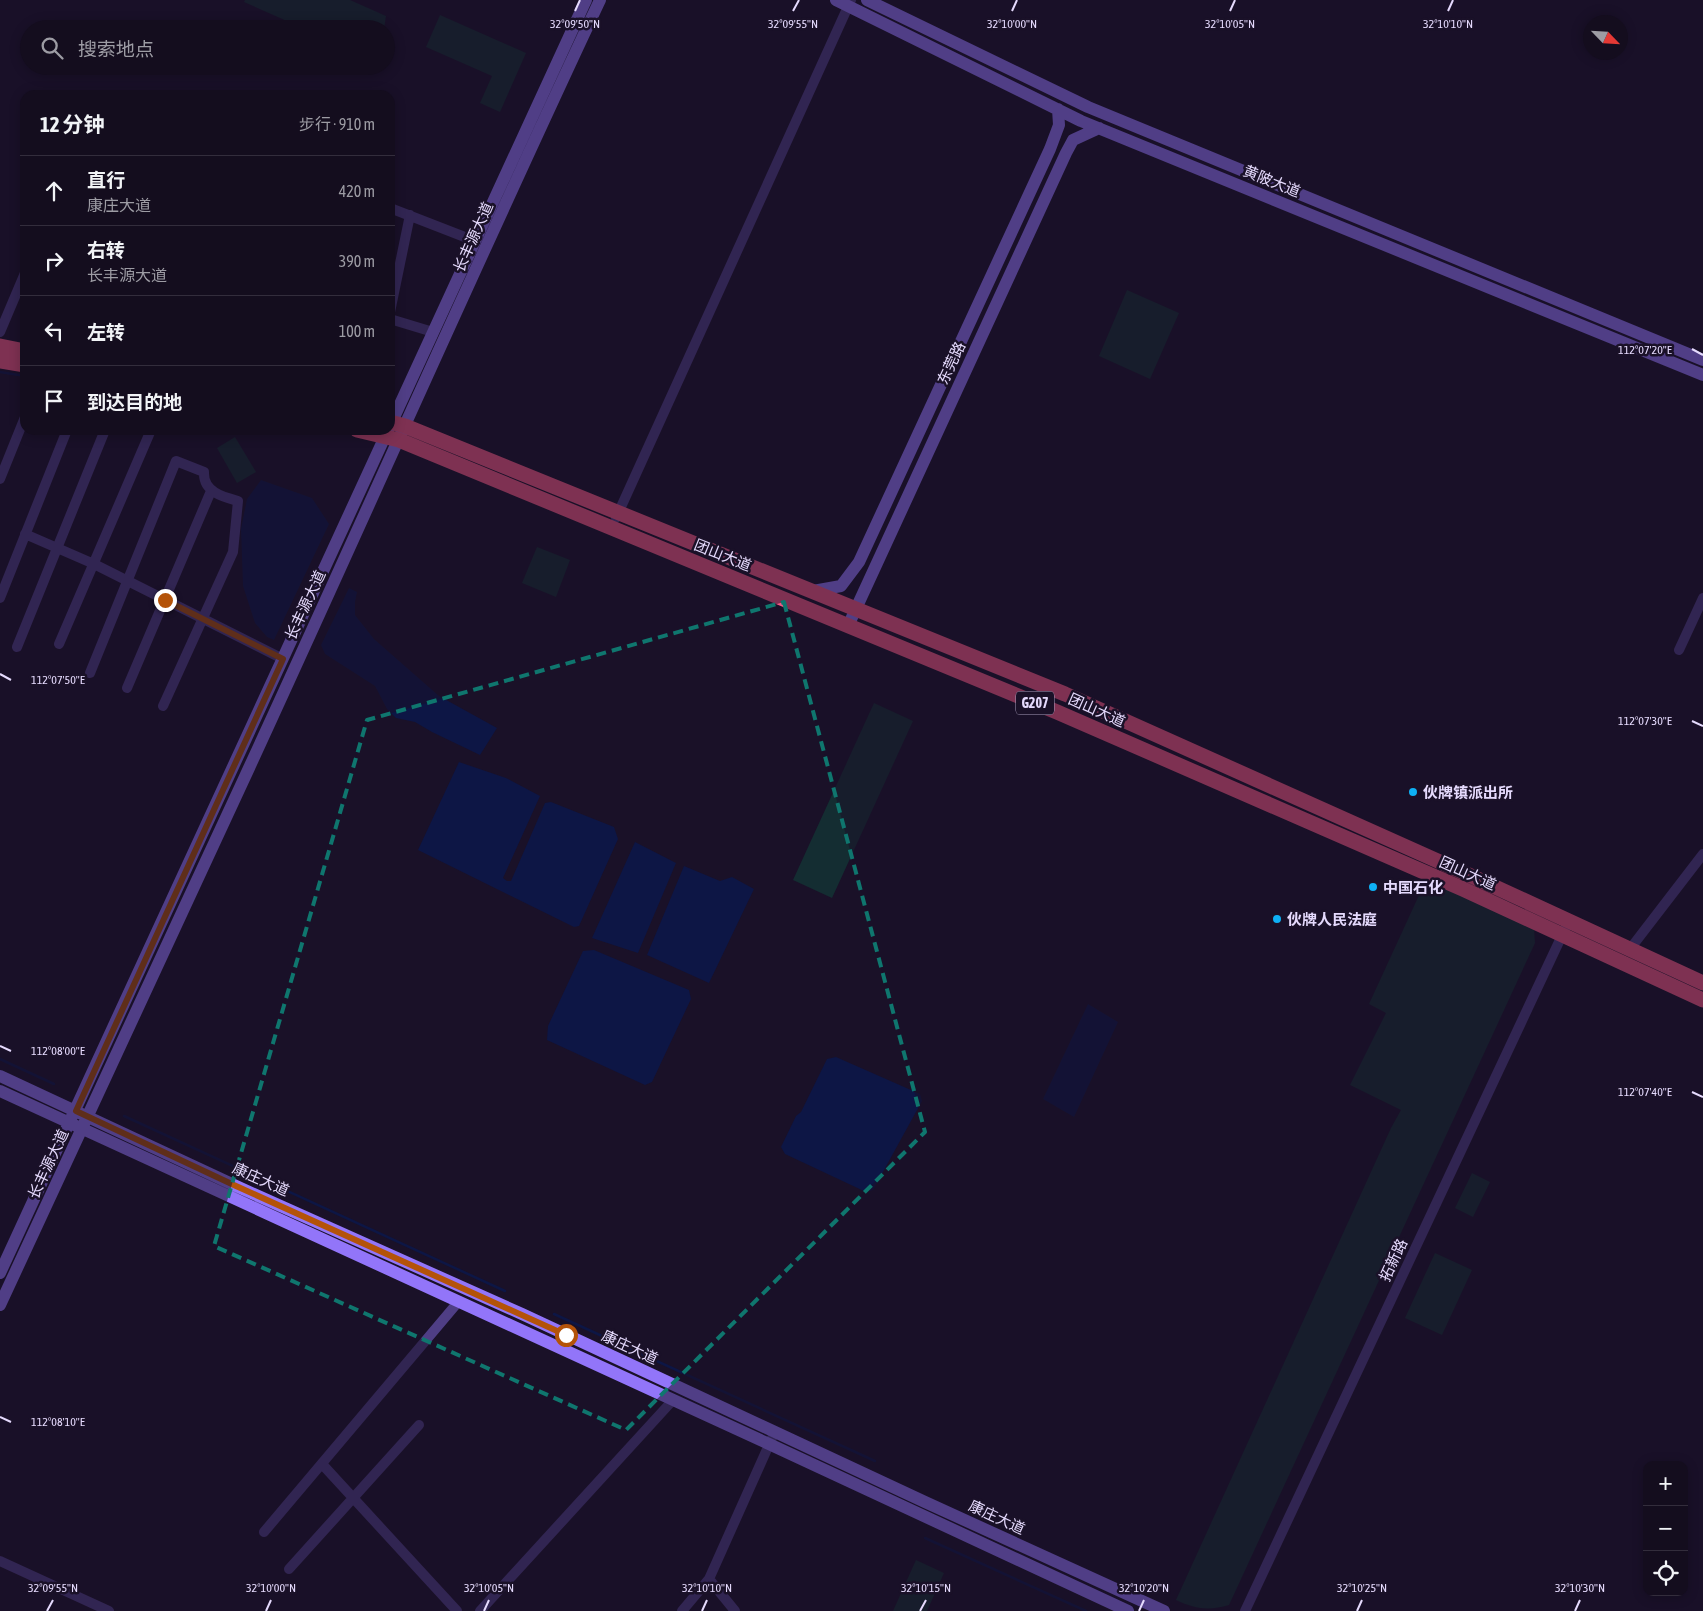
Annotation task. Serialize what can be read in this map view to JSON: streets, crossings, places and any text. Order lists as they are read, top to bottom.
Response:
{
  "streets": {
    "highway": ["团山大道", "G207"],
    "main road": [
      "黄陂大道",
      "长丰源大道",
      "东莞路",
      "康庄大道"
    ],
    "street": ["拓新路"]
  },
  "crossings": [
    ["黄陂大道", "东莞路"],
    ["长丰源大道", "康庄大道"],
    ["东莞路", "团山大道"],
    ["团山大道", "拓新路"]
  ],
  "places": ["伙牌镇派出所", "中国石化", "伙牌人民法庭"],
  "north": "bottom right",
  "page": {
    "search": "搜索地点",
    "heading": ["12 分钟", "步行 · 910 m"],
    "list": [
      ["直行", "康庄大道", "420 m"],
      ["右转", "长丰源大道", "390 m"],
      ["左转", "100 m"],
      "到达目的地"
    ],
    "map_buttons": ["+", "−"]
  },
  "coordinates": [
    "32°09'50\"N",
    "32°09'55\"N",
    "32°10'00\"N",
    "32°10'05\"N",
    "32°10'10\"N",
    "112°07'20\"E",
    "112°07'50\"E",
    "112°07'30\"E",
    "112°08'00\"E",
    "112°07'40\"E",
    "112°08'10\"E",
    "32°10'15\"N",
    "32°10'20\"N",
    "32°10'25\"N",
    "32°10'30\"N"
  ]
}
